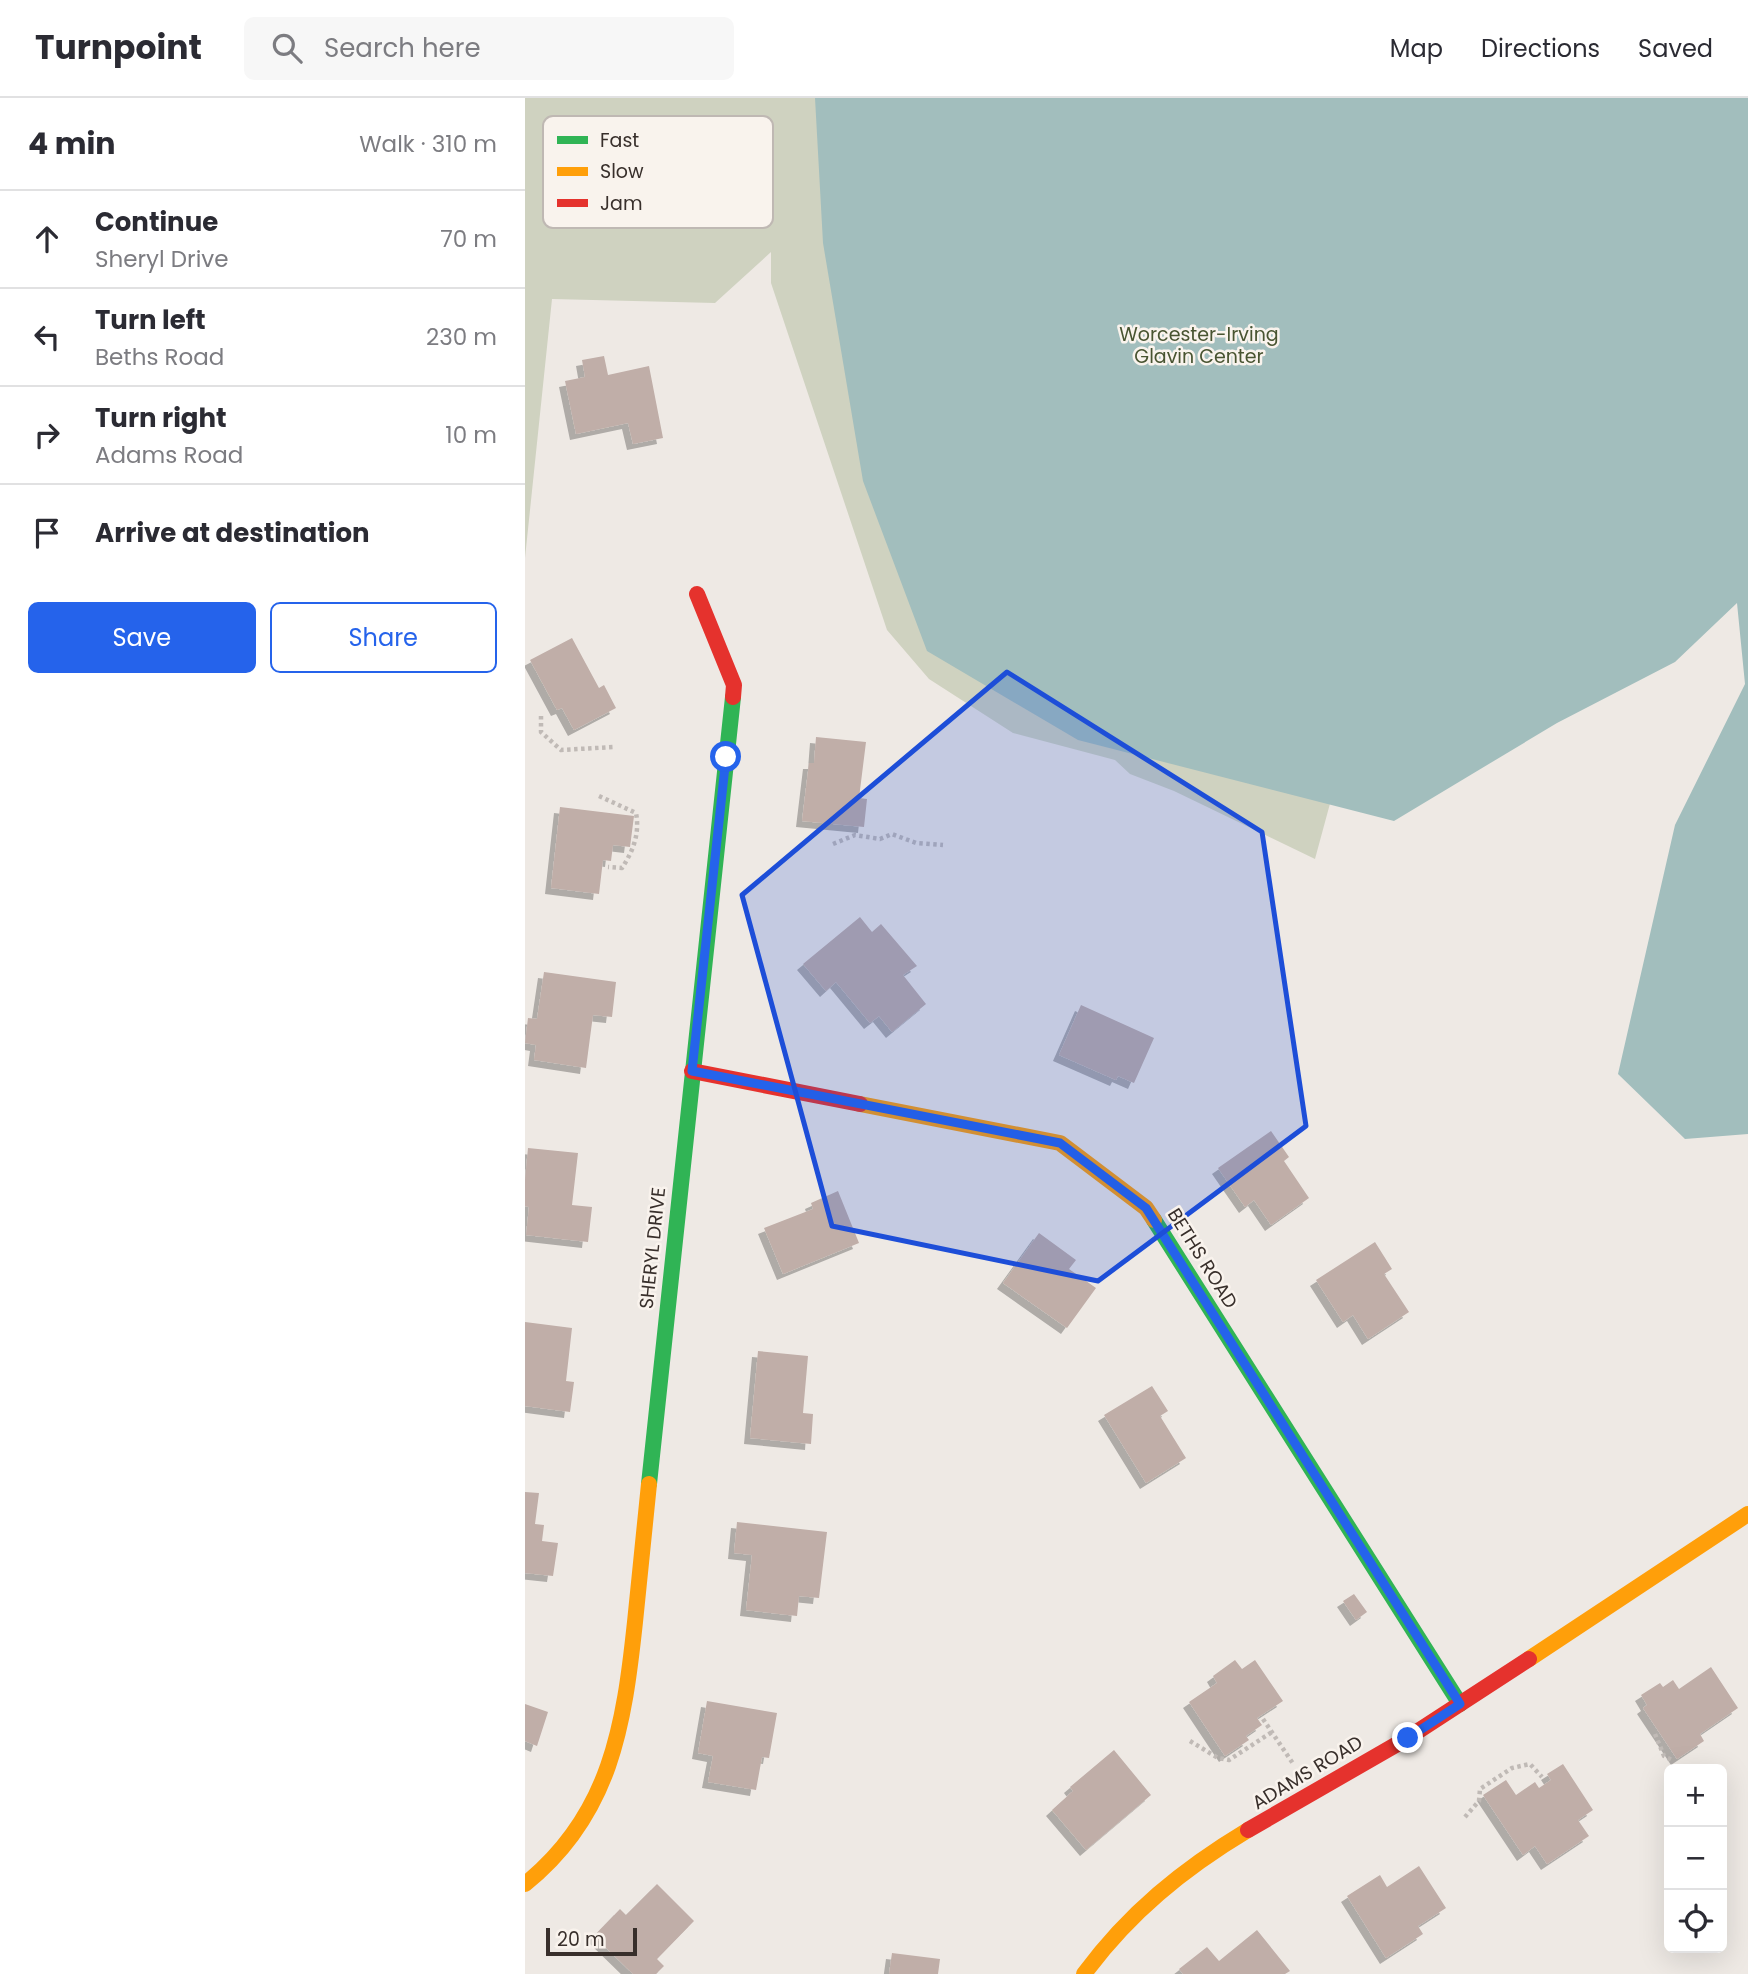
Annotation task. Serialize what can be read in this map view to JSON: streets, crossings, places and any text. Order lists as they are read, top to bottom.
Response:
{
  "streets": {
    "street": ["SHERYL DRIVE", "BETHS ROAD", "ADAMS ROAD"]
  },
  "crossings": [
    ["SHERYL DRIVE", "BETHS ROAD"],
    ["BETHS ROAD", "ADAMS ROAD"]
  ],
  "parks": ["Worcester-Irving Glavin Center"],
  "legend": ["Fast", "Slow", "Jam"],
  "scale_bar": "20 m",
  "page": {
    "header": "Turnpoint",
    "search": "Search here",
    "nav": ["Map", "Directions", "Saved"],
    "heading": ["4 min", "Walk · 310 m"],
    "list": [
      ["Continue", "Sheryl Drive", "70 m"],
      ["Turn left", "Beths Road", "230 m"],
      ["Turn right", "Adams Road", "10 m"],
      "Arrive at destination"
    ],
    "buttons": ["Save", "Share"],
    "map_buttons": ["+", "−"],
    "scale": "20 m"
  }
}
